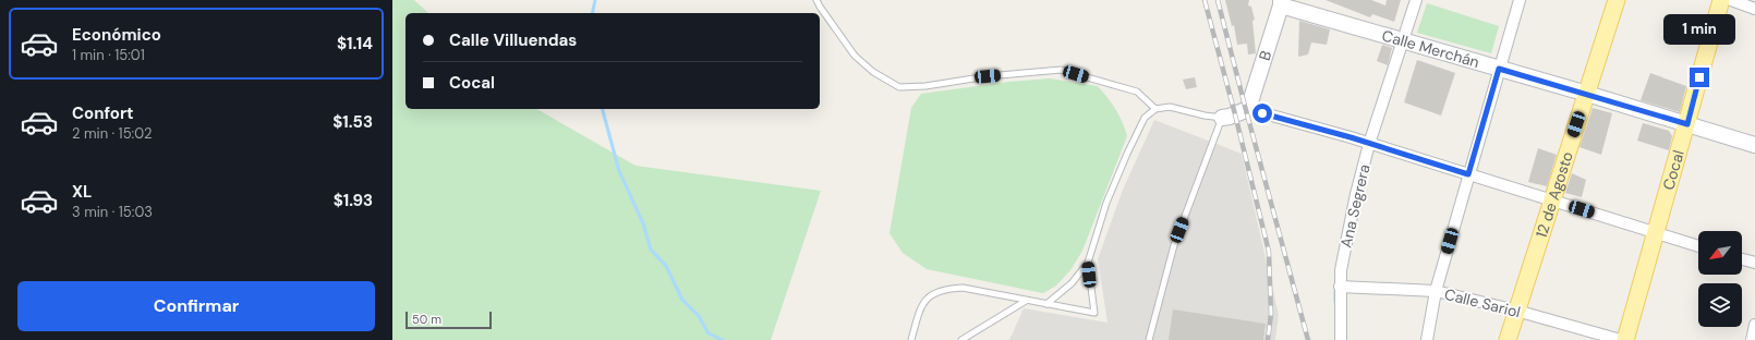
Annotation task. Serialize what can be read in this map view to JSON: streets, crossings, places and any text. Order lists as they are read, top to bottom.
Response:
{
  "streets": {
    "main road": ["Cocal", "12 de Agosto"],
    "street": [
      "Calle Merchán",
      "B",
      "Ana Segrera",
      "Calle Sariol"
    ]
  },
  "crossings": [
    ["Calle Merchán", "B"],
    ["Calle Merchán", "Cocal"],
    ["Calle Merchán", "12 de Agosto"],
    ["Calle Merchán", "Ana Segrera"],
    ["12 de Agosto", "Calle Sariol"],
    ["Ana Segrera", "Calle Sariol"]
  ],
  "scale_bar": "50 m",
  "north": "bottom left",
  "page": {
    "list": [
      {
        "name": "Económico",
        "note": "1 min · 15:01",
        "value": "$1.14"
      },
      {
        "name": "Confort",
        "note": "2 min · 15:02",
        "value": "$1.53"
      },
      {
        "name": "XL",
        "note": "3 min · 15:03",
        "value": "$1.93"
      }
    ],
    "banner": ["Calle Villuendas", "Cocal"],
    "bubble": "1 min",
    "buttons": "Confirmar",
    "scale": "50 m"
  }
}
